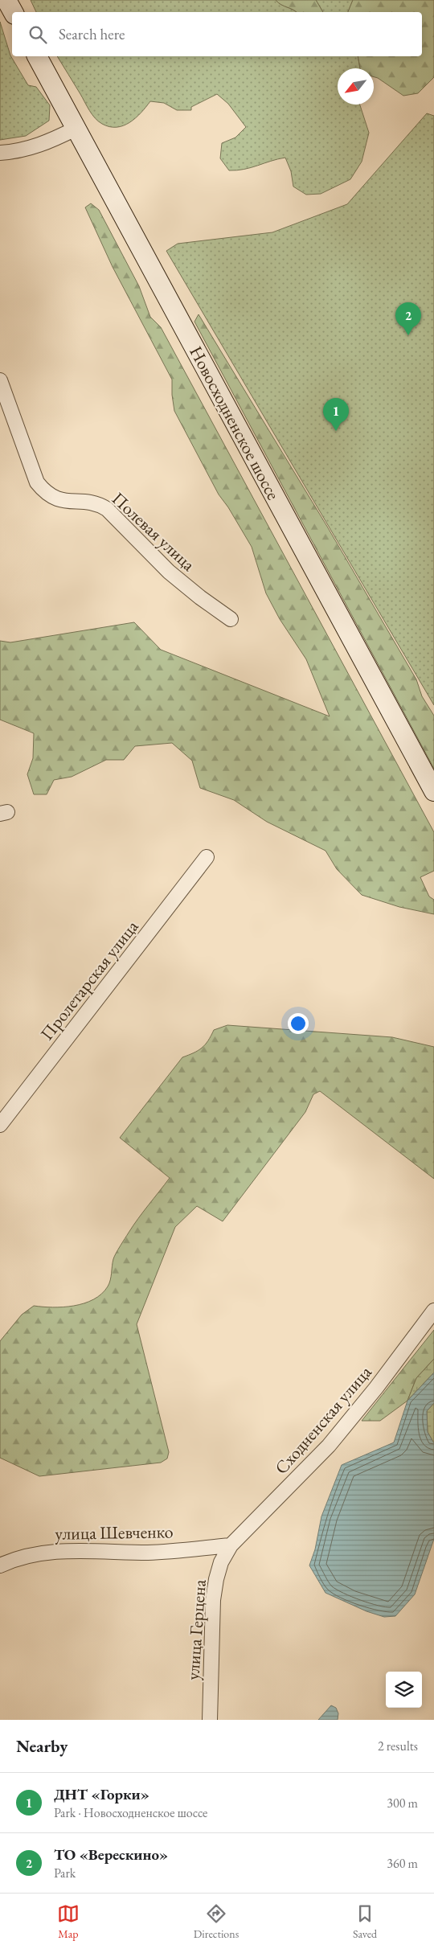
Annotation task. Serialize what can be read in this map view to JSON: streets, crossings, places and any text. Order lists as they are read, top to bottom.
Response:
{
  "streets": {
    "main road": ["Новосходненское шоссе"],
    "street": [
      "Полевая улица",
      "Пролетарская улица",
      "Сходненская улица",
      "улица Шевченко",
      "улица Герцена"
    ]
  },
  "crossings": [
    ["Сходненская улица", "улица Шевченко"],
    ["Сходненская улица", "улица Герцена"],
    ["улица Шевченко", "улица Герцена"]
  ],
  "north": "bottom left",
  "page": {
    "search": "Search here",
    "pins": ["2", "1"],
    "heading": ["Nearby", "2 results"],
    "list": [
      {
        "mark": "1",
        "name": "ДНТ «Горки»",
        "note": "Park · Новосходненское шоссе",
        "value": "300 m"
      },
      {
        "mark": "2",
        "name": "ТО «Верескино»",
        "note": "Park",
        "value": "360 m"
      }
    ],
    "nav": ["Map", "Directions", "Saved"]
  }
}
